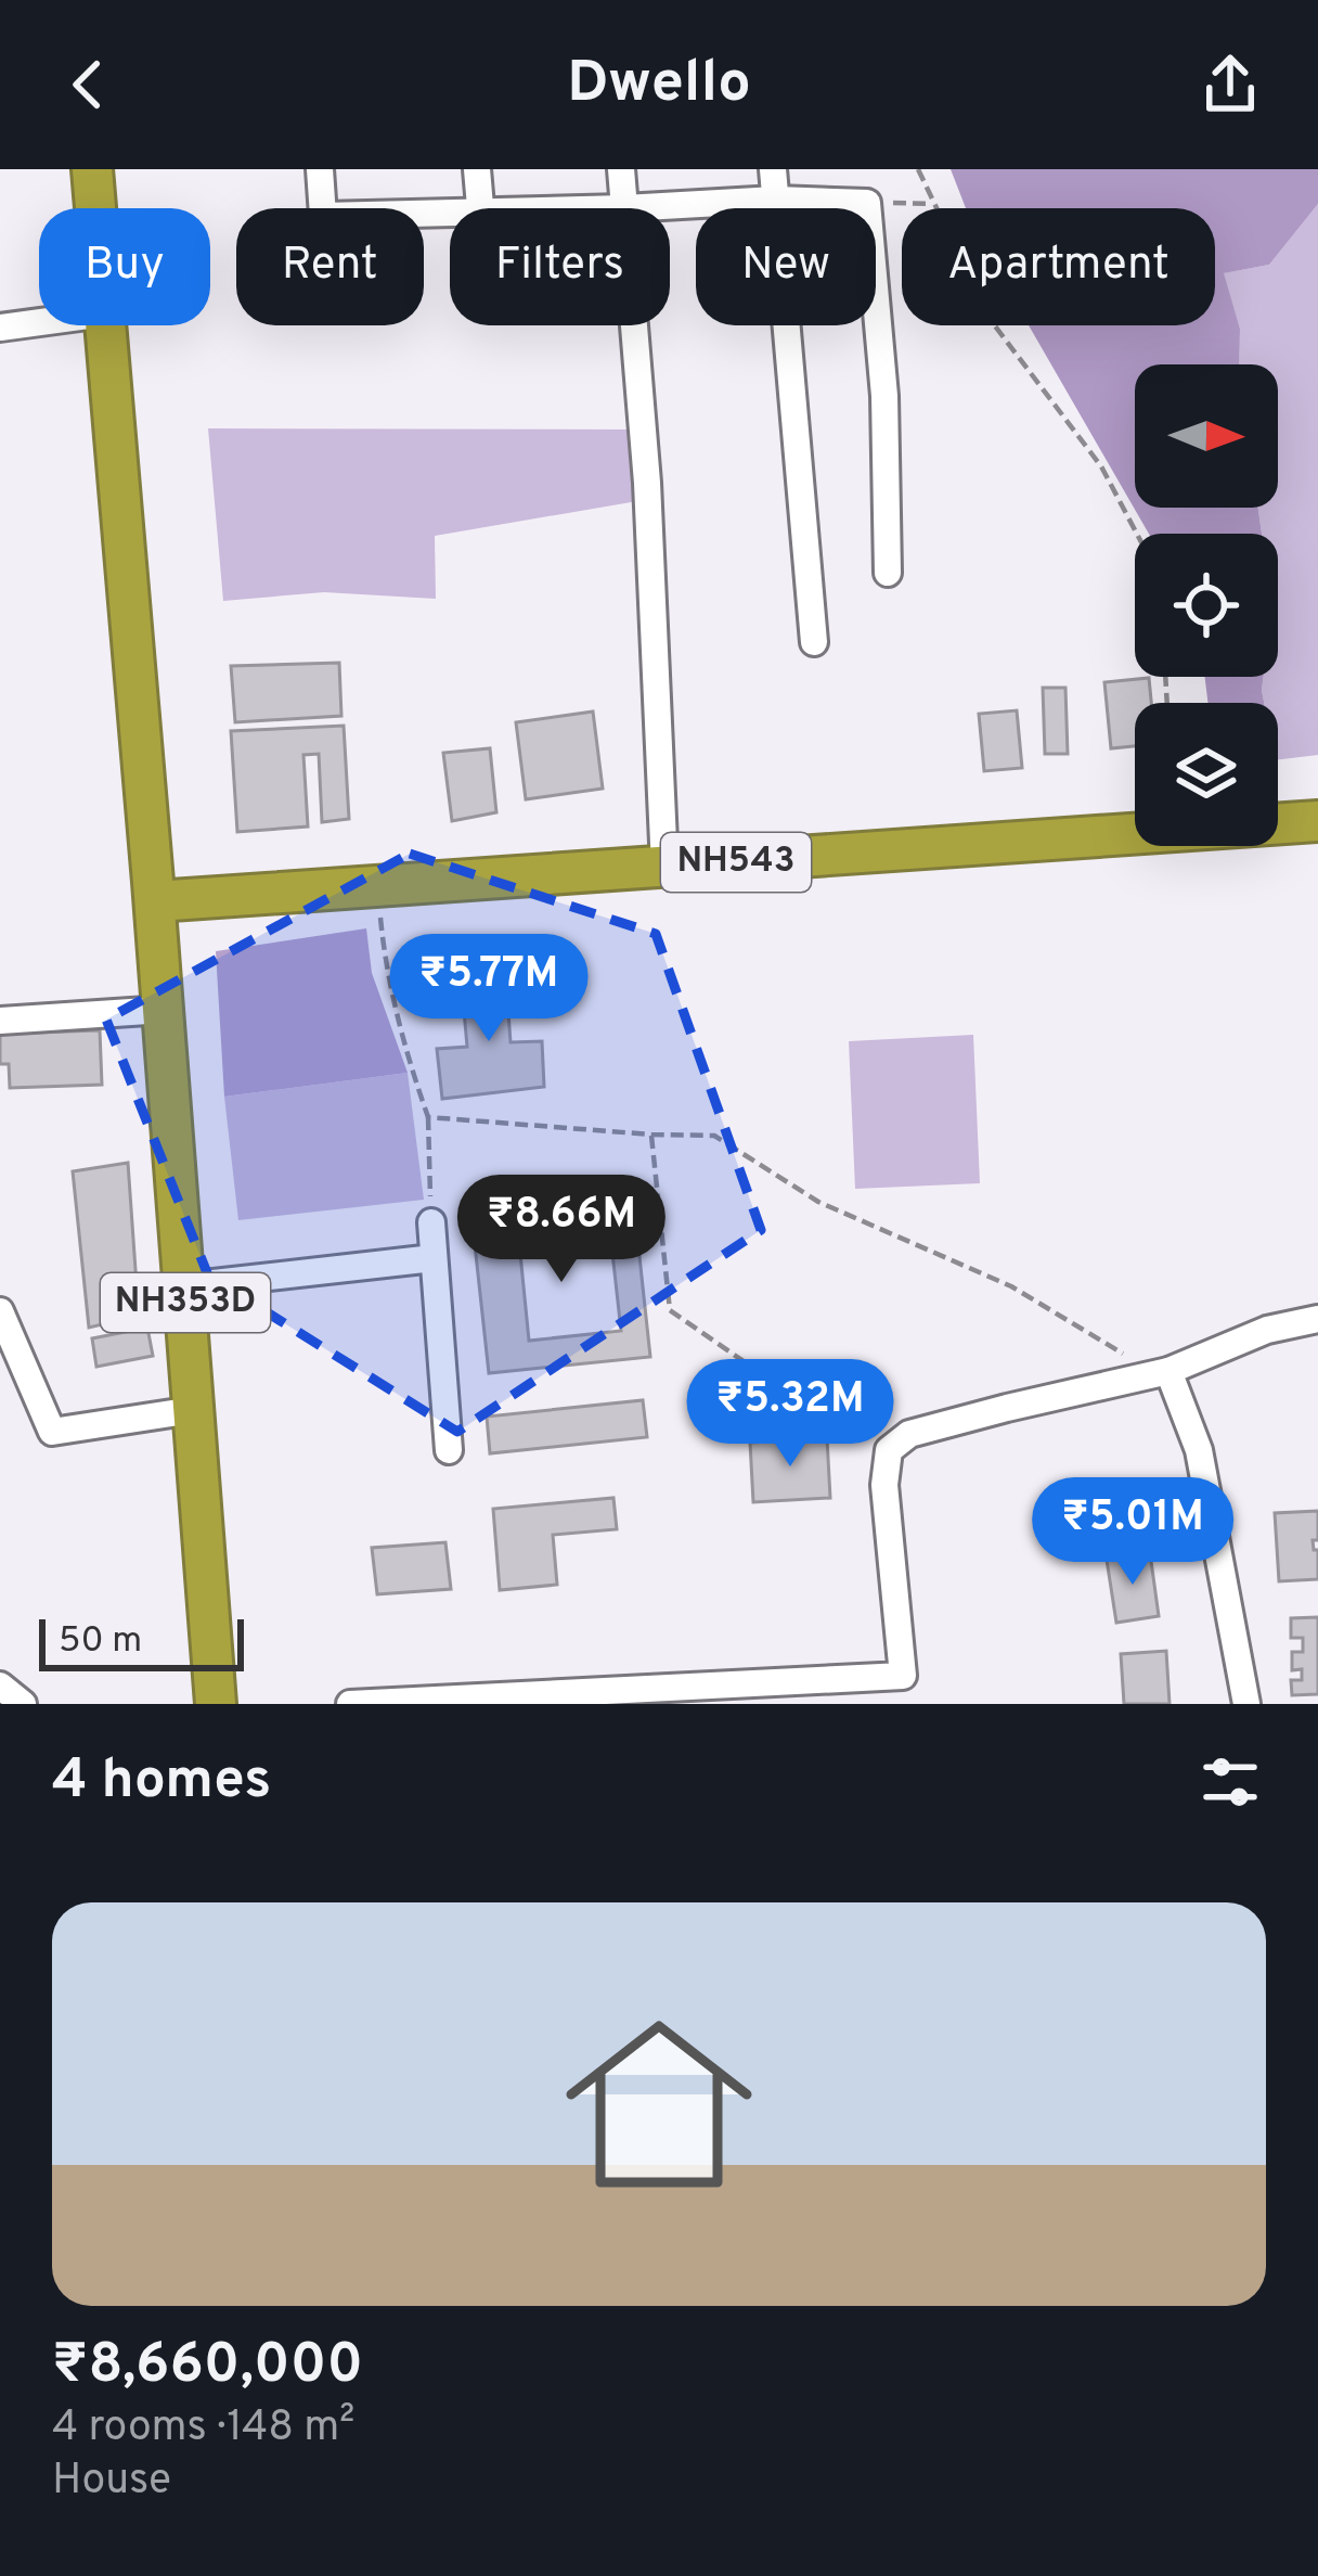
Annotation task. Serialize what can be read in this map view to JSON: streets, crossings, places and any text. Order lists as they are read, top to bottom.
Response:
{
  "streets": {
    "highway": ["NH543", "NH353D"]
  },
  "crossings": [
    ["NH543", "NH353D"]
  ],
  "scale_bar": "50 m",
  "north": "right",
  "page": {
    "header": "Dwello",
    "chip": [
      "Buy",
      "Rent",
      "Filters",
      "New",
      "Apartment"
    ],
    "price": [
      "₹5.77M",
      "₹8.66M",
      "₹5.32M",
      "₹5.01M"
    ],
    "scale": "50 m",
    "heading": "4 homes",
    "list": [
      {
        "name": "₹8,660,000",
        "note": "4 rooms · 148 m² · House"
      }
    ]
  }
}
